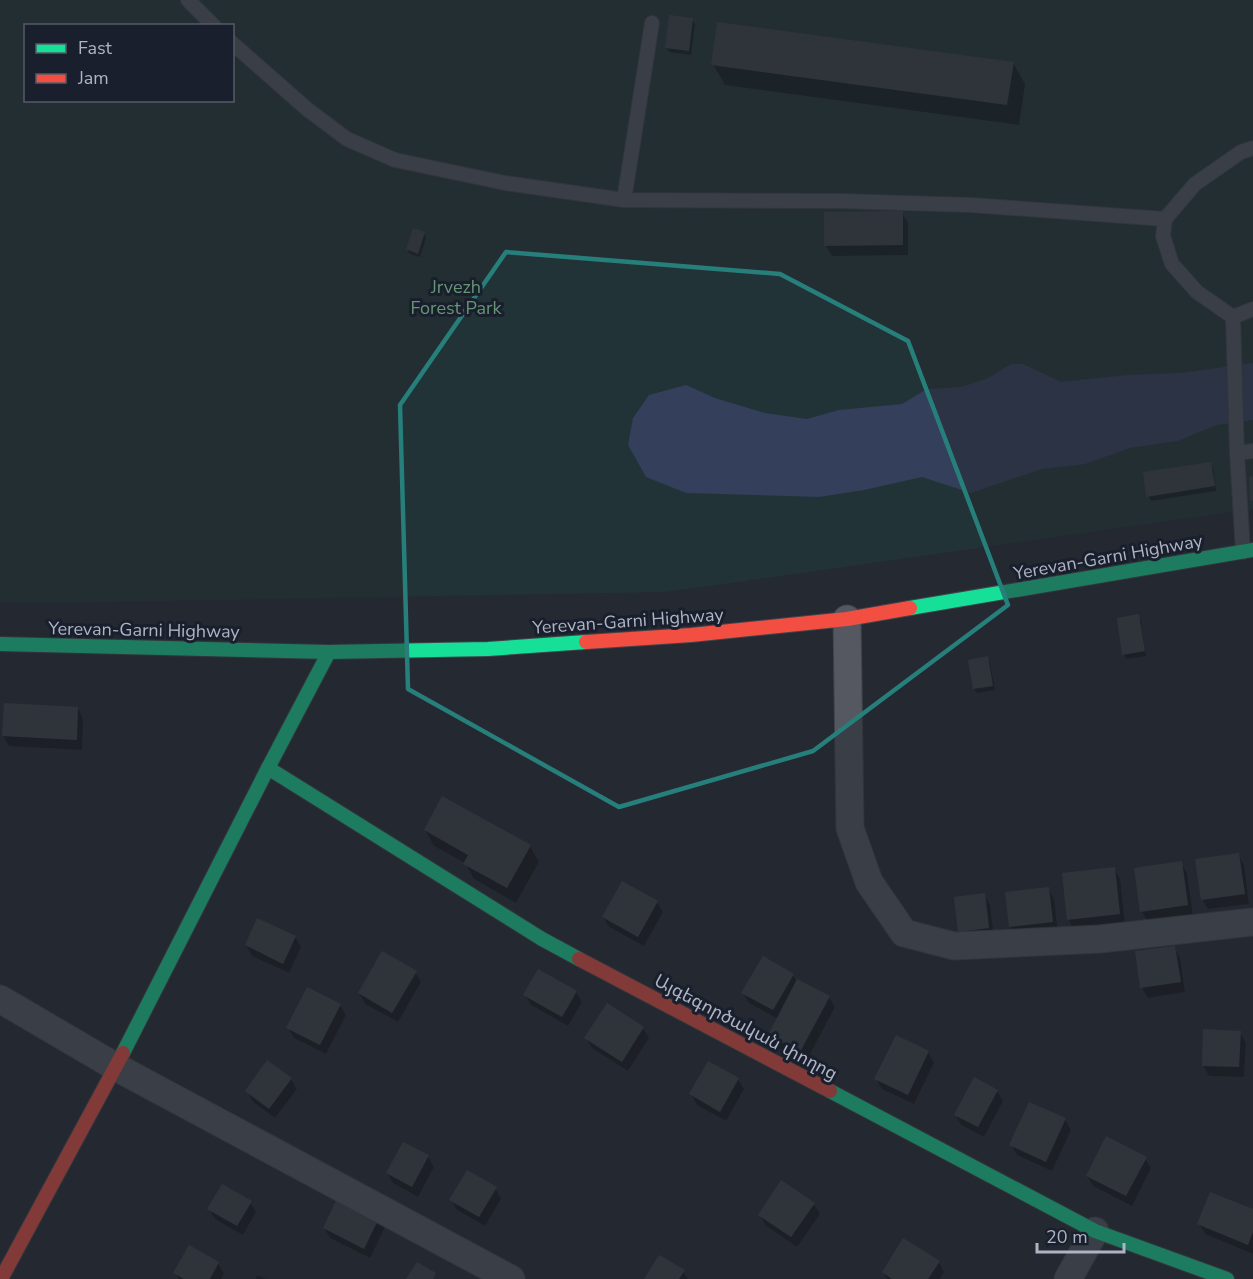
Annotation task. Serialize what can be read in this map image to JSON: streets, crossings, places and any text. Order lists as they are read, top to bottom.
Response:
{
  "streets": {
    "street": ["Yerevan-Garni Highway", "Այգեգործական փողոց"]
  },
  "parks": ["Jrvezh Forest Park"],
  "legend": ["Fast", "Jam"],
  "scale_bar": "20 m"
}
